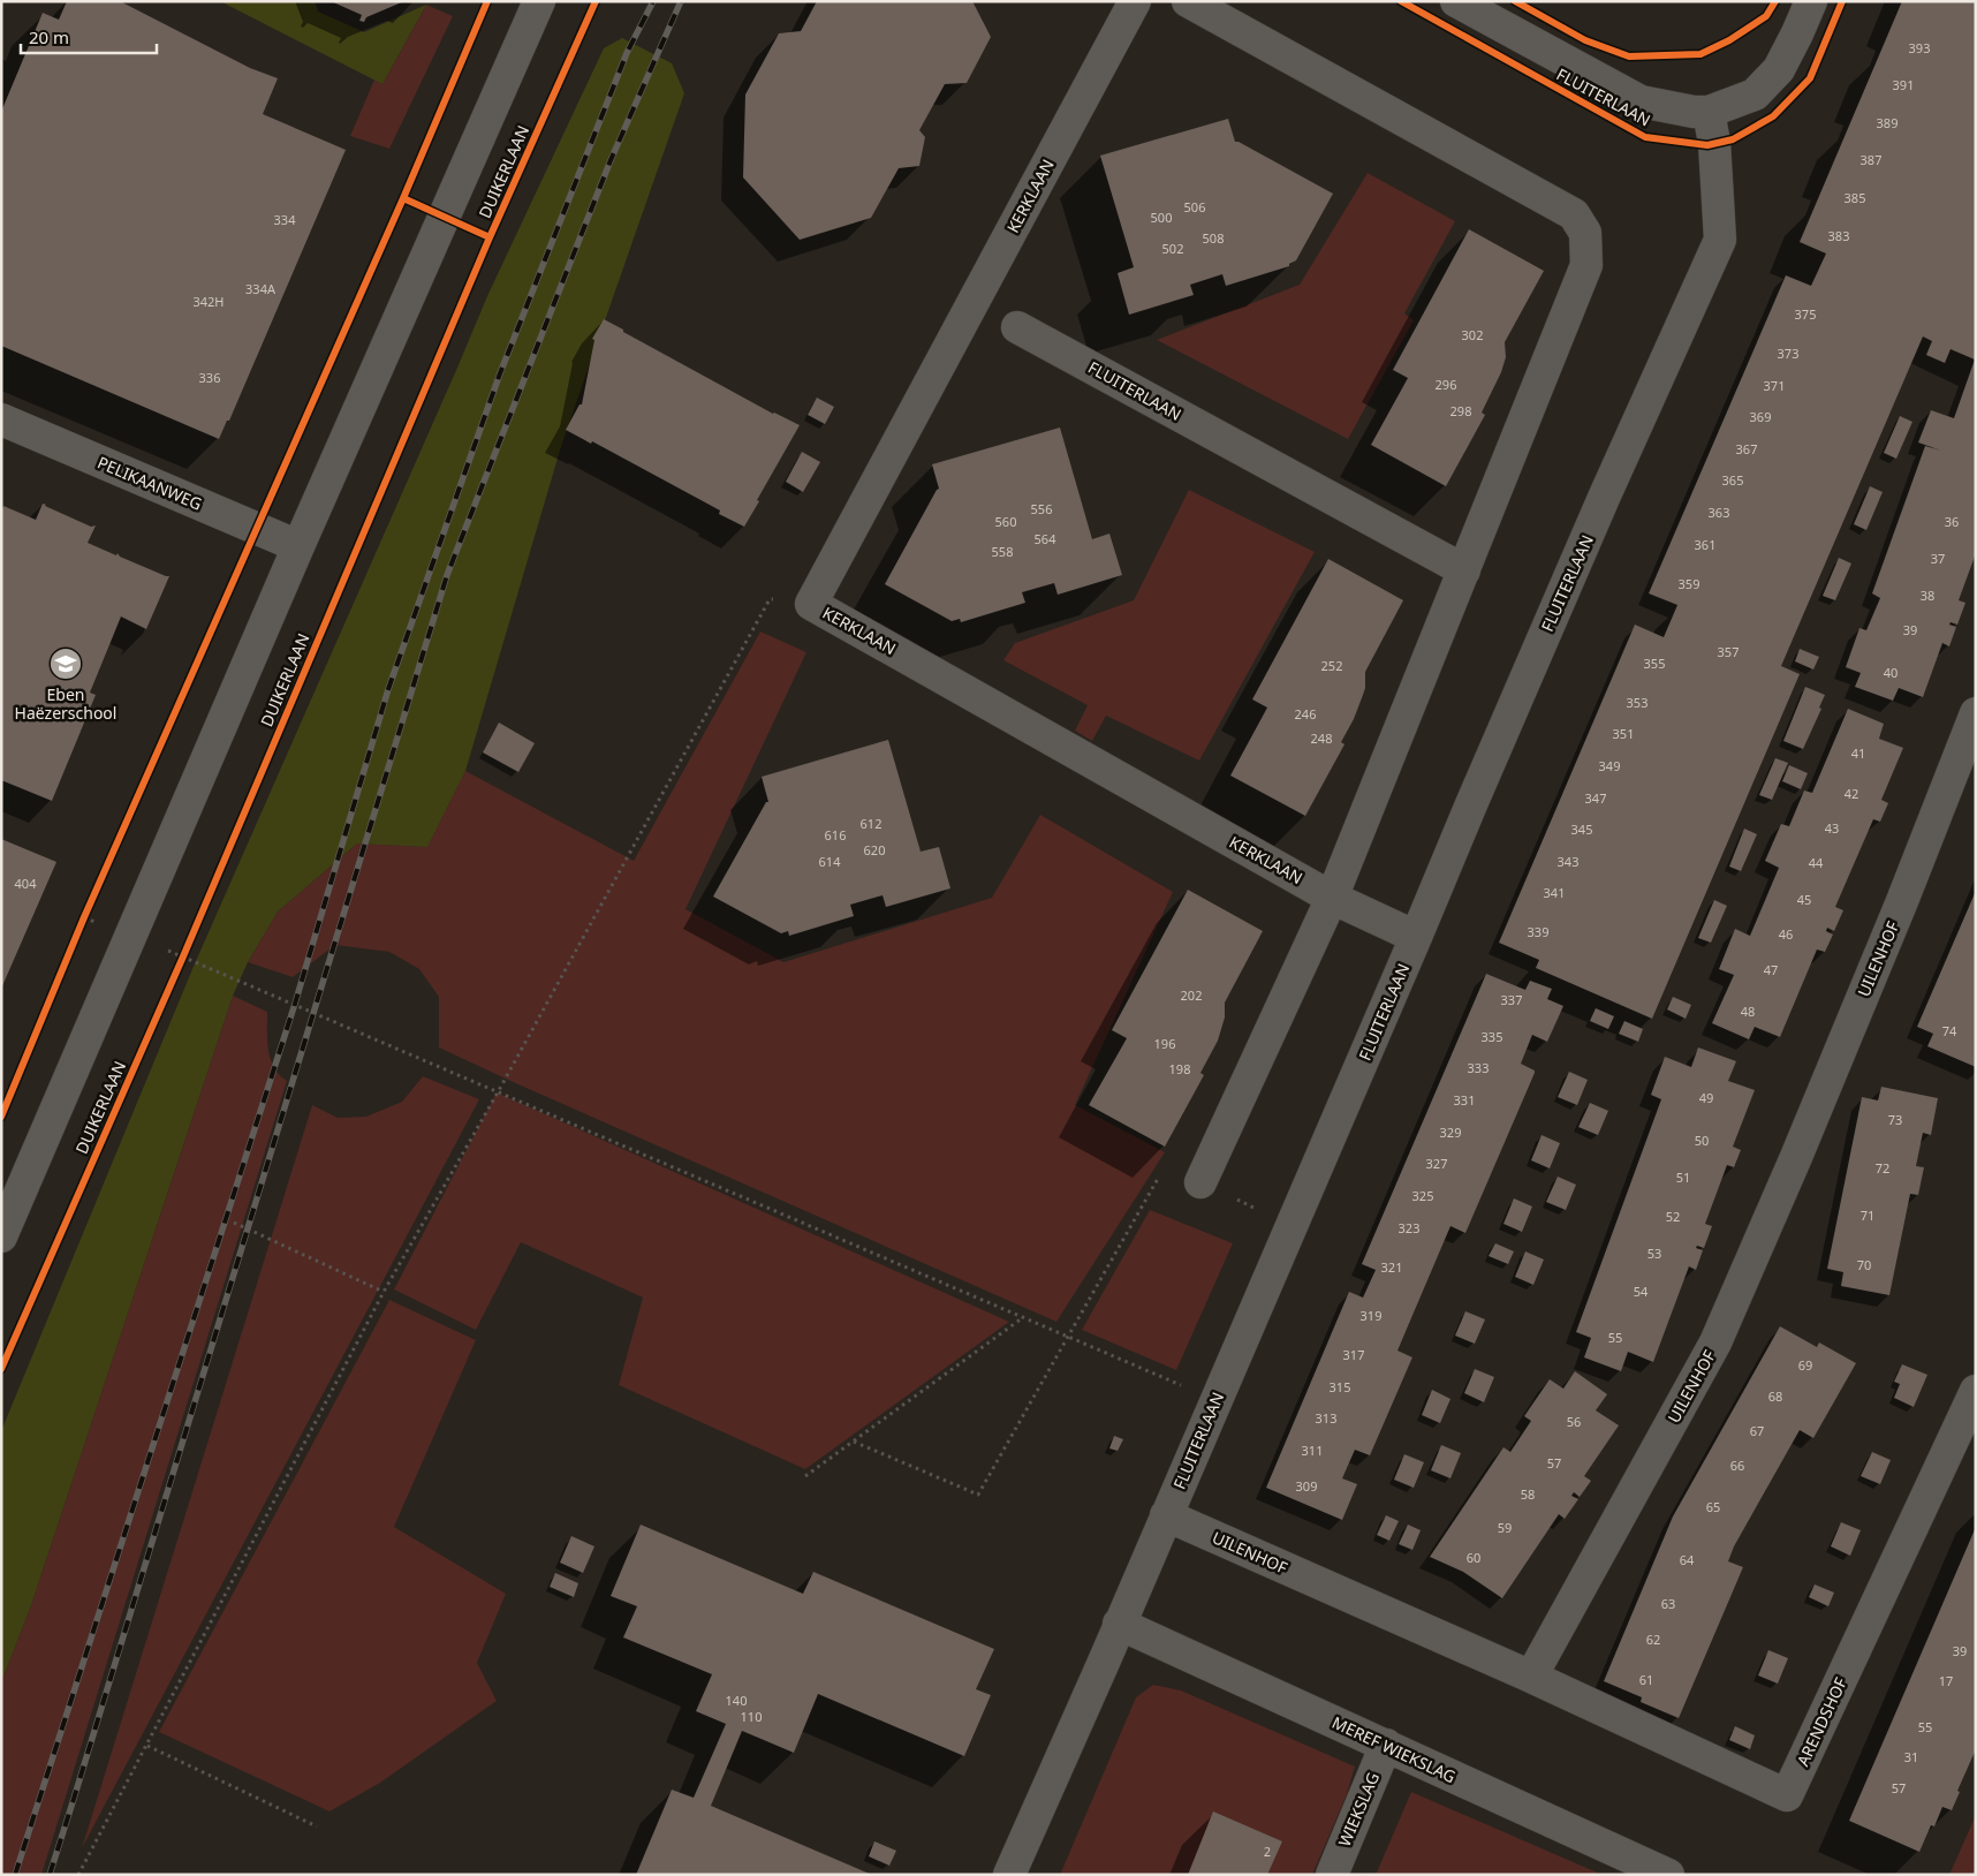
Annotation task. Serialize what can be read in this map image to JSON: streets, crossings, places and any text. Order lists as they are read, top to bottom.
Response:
{
  "streets": {
    "street": [
      "FLUITERLAAN",
      "KERKLAAN",
      "PELIKAANWEG",
      "UILENHOF",
      "ARENDSHOF",
      "MEREF WIEKSLAG",
      "WIEKSLAG"
    ],
    "cycle path": ["DUIKERLAAN"]
  },
  "crossings": [
    ["FLUITERLAAN", "KERKLAAN"],
    ["FLUITERLAAN", "UILENHOF"],
    ["FLUITERLAAN", "MEREF WIEKSLAG"],
    ["UILENHOF", "ARENDSHOF"],
    ["MEREF WIEKSLAG", "WIEKSLAG"]
  ],
  "places": {
    "school or university": ["Eben Haëzerschool"]
  },
  "house_numbers": [
    "393",
    "391",
    "389",
    "387",
    "385",
    "506",
    "500",
    "334",
    "383",
    "508",
    "502",
    "334A",
    "342H",
    "375",
    "302",
    "373",
    "336",
    "296",
    "371",
    "298",
    "369",
    "367",
    "365",
    "556",
    "363",
    "560",
    "36",
    "564",
    "361",
    "558",
    "37",
    "359",
    "38",
    "39",
    "357",
    "355",
    "252",
    "40",
    "353",
    "246",
    "351",
    "248",
    "41",
    "349",
    "42",
    "347",
    "612",
    "43",
    "345",
    "616",
    "620",
    "614",
    "343",
    "44",
    "404",
    "341",
    "45",
    "339",
    "46",
    "47",
    "202",
    "337",
    "48",
    "74",
    "335",
    "196",
    "333",
    "198",
    "49",
    "331",
    "73",
    "329",
    "50",
    "327",
    "72",
    "51",
    "325",
    "71",
    "52",
    "323",
    "53",
    "70",
    "321",
    "54",
    "319",
    "55",
    "317",
    "69",
    "315",
    "68",
    "313",
    "56",
    "67",
    "311",
    "57",
    "66",
    "309",
    "58",
    "65",
    "59",
    "60",
    "64",
    "63",
    "62",
    "39",
    "61",
    "17",
    "140",
    "110",
    "55",
    "31",
    "57",
    "2"
  ],
  "scale_bar": "20 m"
}
